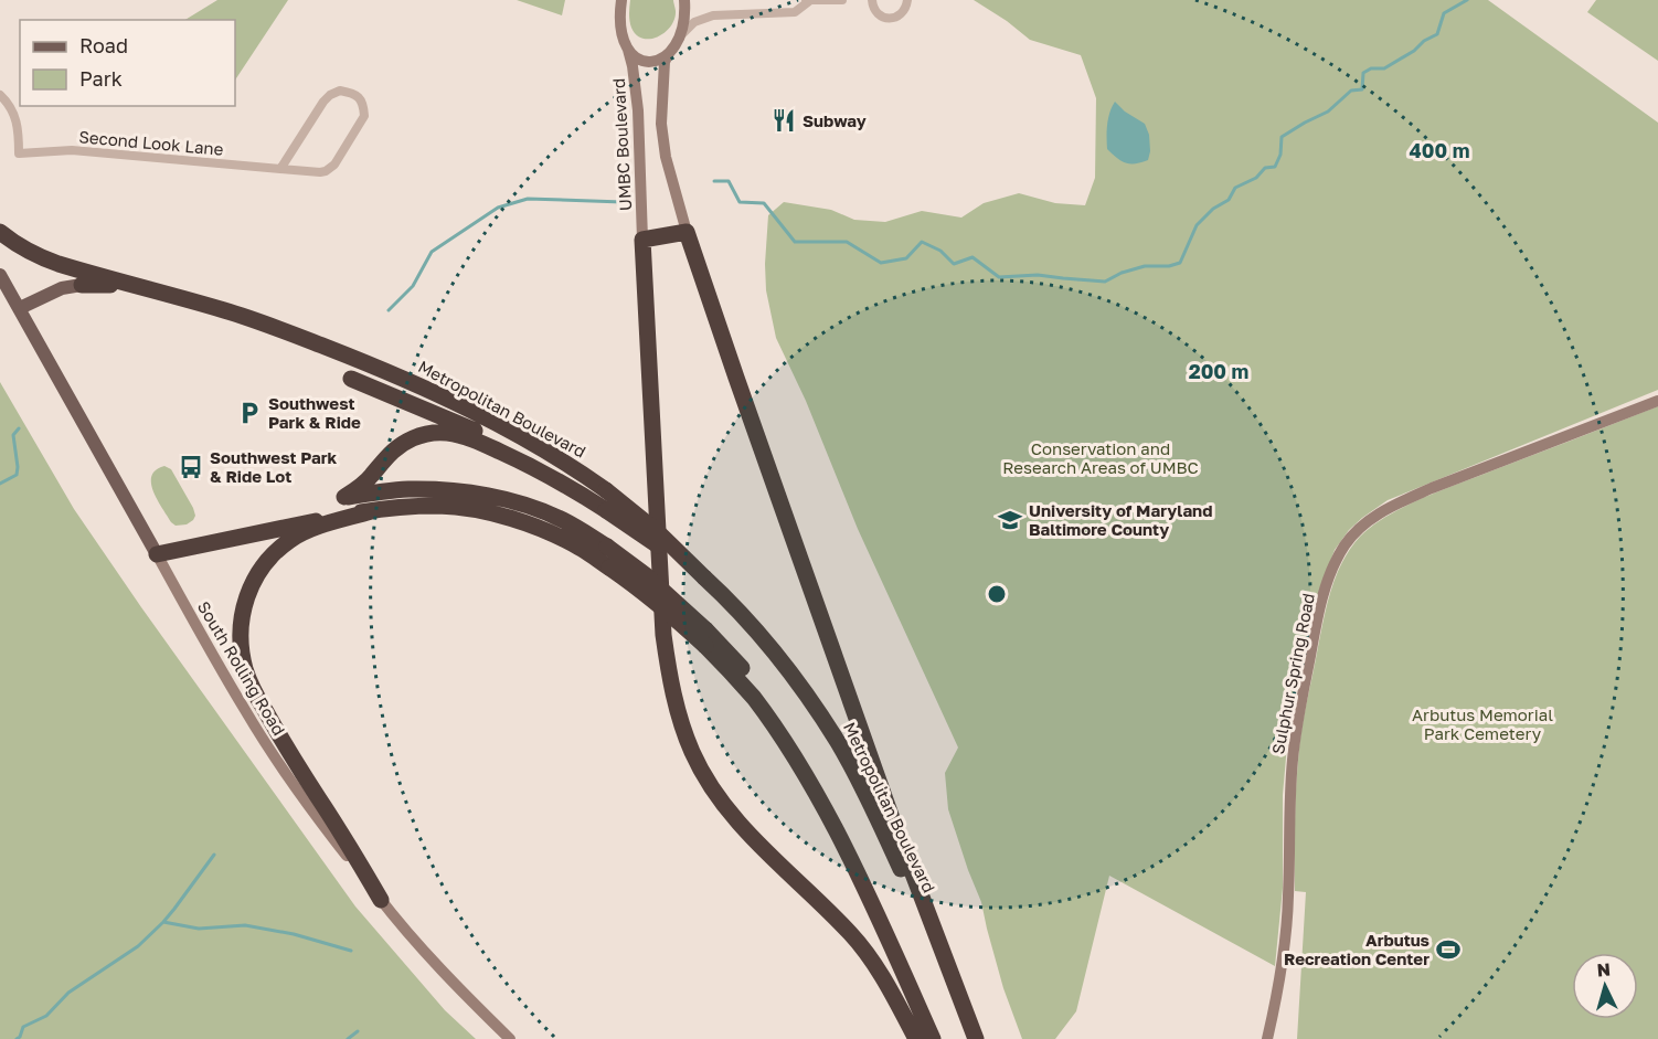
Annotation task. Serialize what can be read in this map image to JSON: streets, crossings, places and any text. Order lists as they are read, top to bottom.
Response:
{
  "streets": {
    "highway": ["Metropolitan Boulevard"],
    "main road": ["UMBC Boulevard", "South Rolling Road", "Sulphur Spring Road"],
    "street": ["Second Look Lane"]
  },
  "parks": ["Conservation and Research Areas of UMBC", "Arbutus Memorial Park Cemetery"],
  "places": {
    "restaurant": ["Subway"],
    "parking": ["Southwest Park & Ride"],
    "bus stop": ["Southwest Park & Ride Lot"],
    "school or university": ["University of Maryland Baltimore County"],
    "sports": ["Arbutus Recreation Center"]
  },
  "legend": ["Road", "Park"],
  "north": "top",
  "rings": ["400 m", "200 m"]
}
